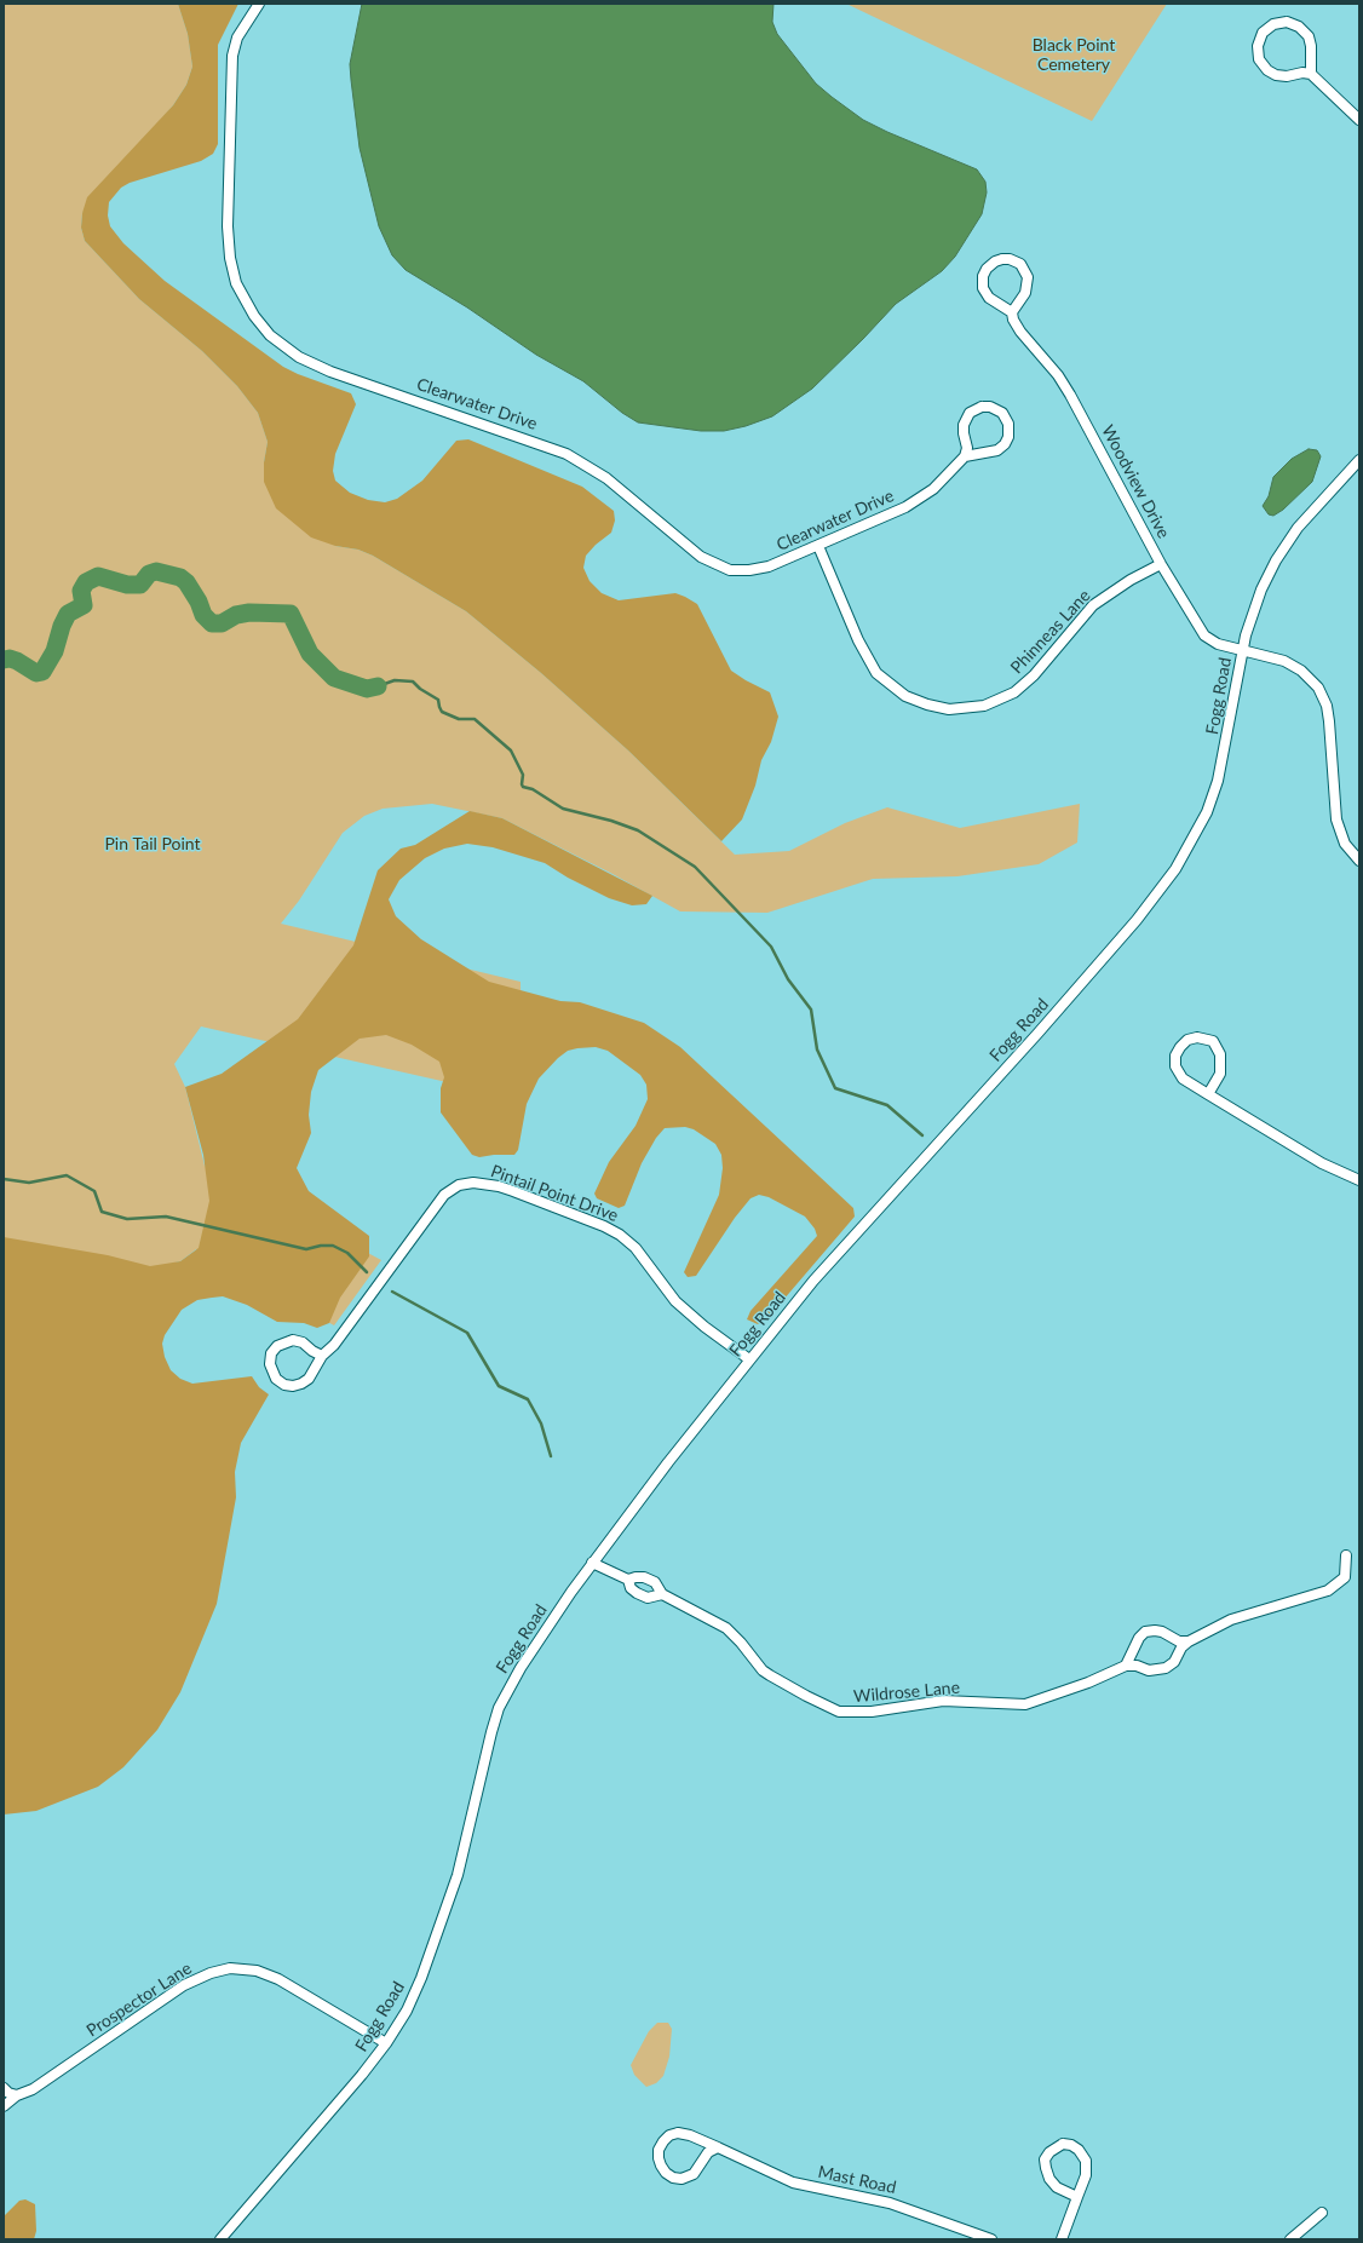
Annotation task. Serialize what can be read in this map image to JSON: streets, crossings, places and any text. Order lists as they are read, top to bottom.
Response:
{
  "streets": {
    "street": [
      "Clearwater Drive",
      "Woodview Drive",
      "Phinneas Lane",
      "Fogg Road",
      "Pintail Point Drive",
      "Wildrose Lane",
      "Prospector Lane",
      "Mast Road"
    ]
  },
  "crossings": [
    ["Clearwater Drive", "Phinneas Lane"],
    ["Woodview Drive", "Phinneas Lane"],
    ["Woodview Drive", "Fogg Road"],
    ["Fogg Road", "Pintail Point Drive"],
    ["Fogg Road", "Wildrose Lane"],
    ["Fogg Road", "Prospector Lane"]
  ],
  "parks": ["Black Point Cemetery", "Pin Tail Point"]
}
